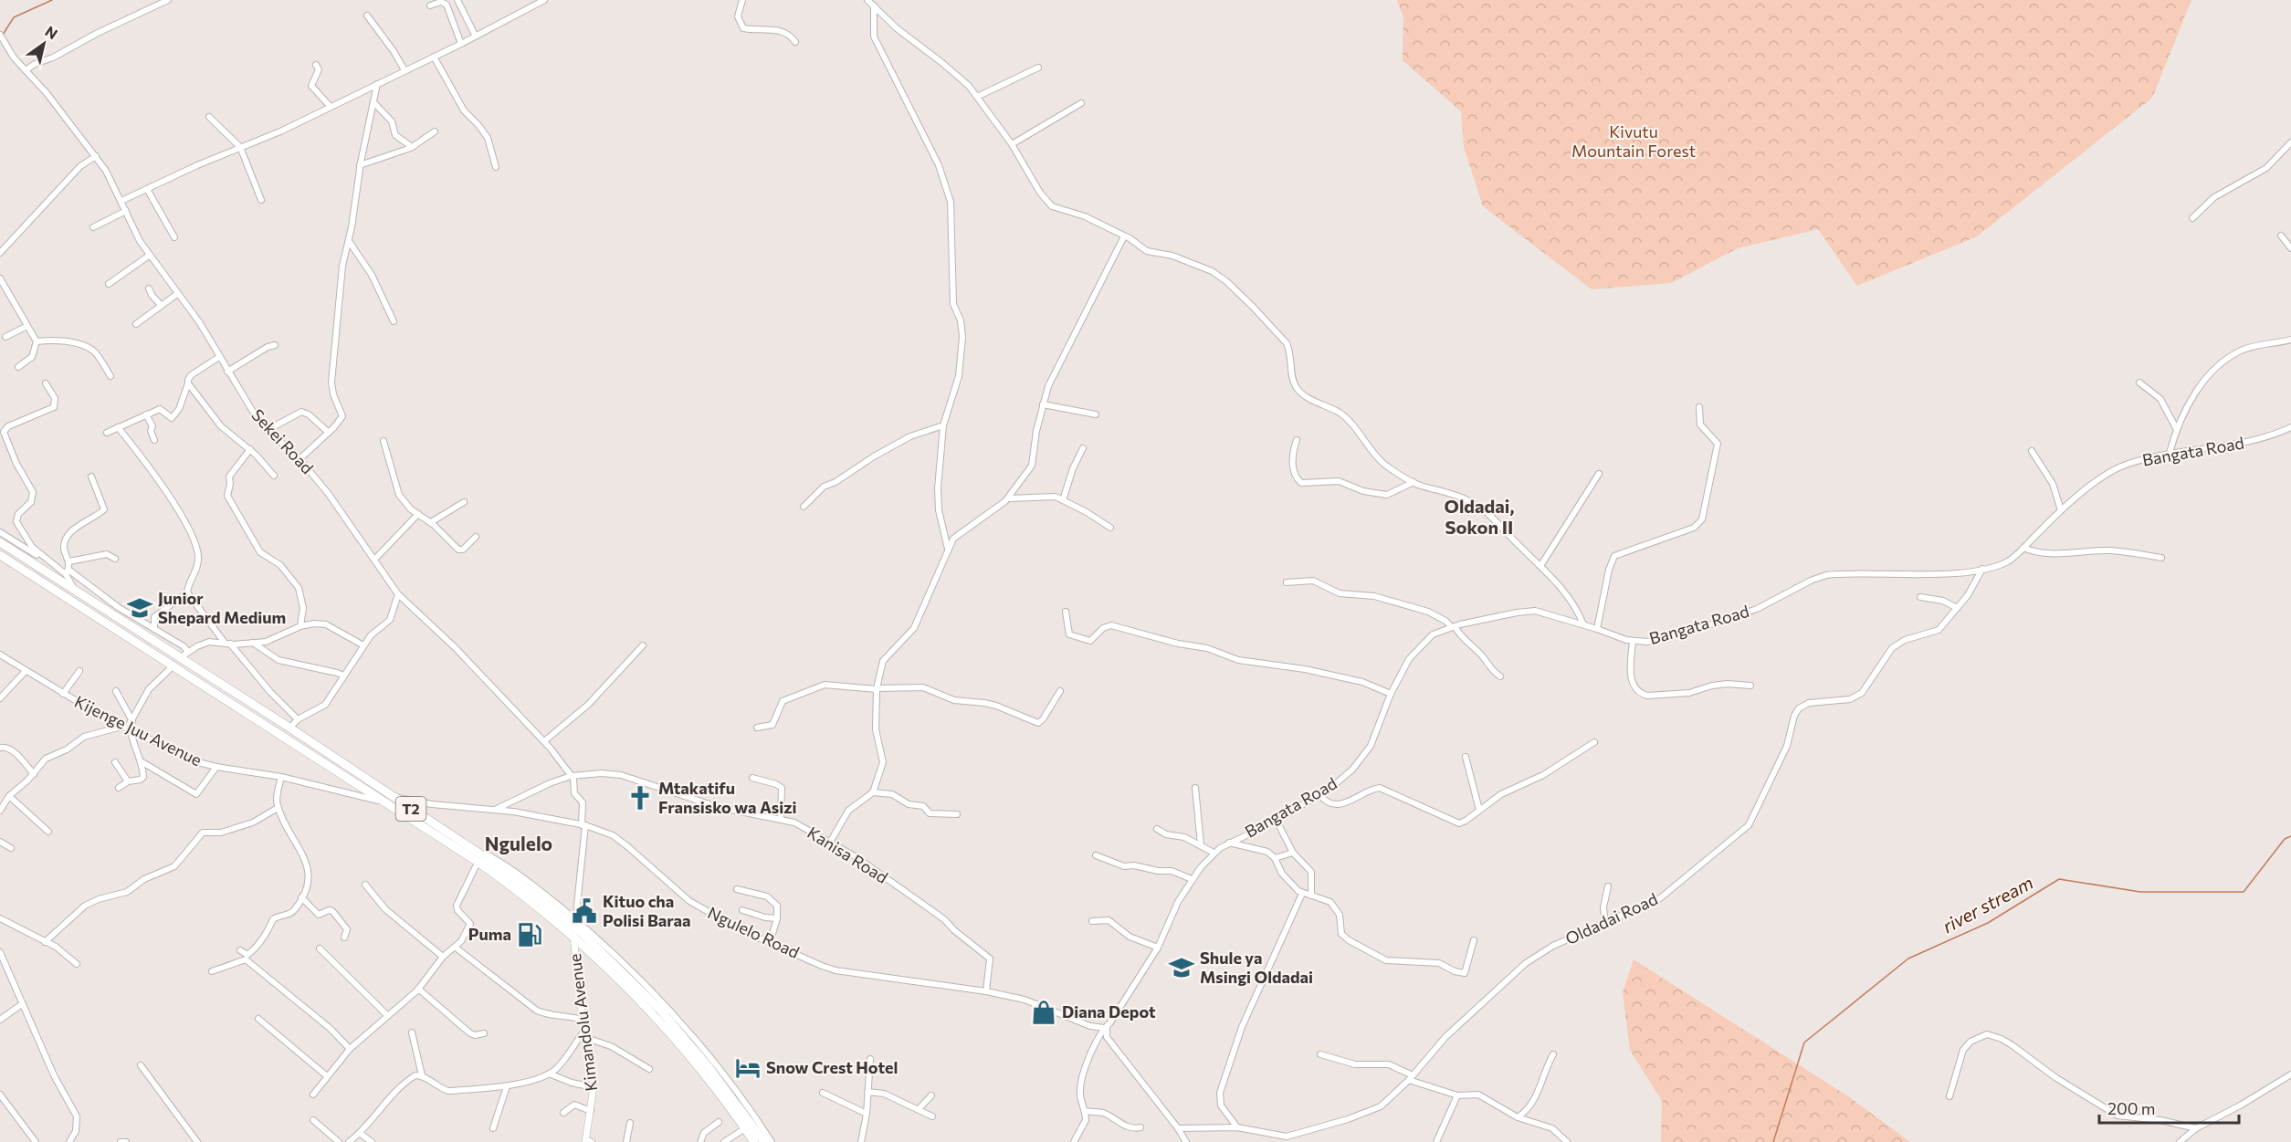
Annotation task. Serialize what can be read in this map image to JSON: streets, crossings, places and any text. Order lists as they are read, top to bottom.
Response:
{
  "streets": {
    "highway": ["T2"],
    "street": [
      "Sekei Road",
      "Bangata Road",
      "Kijenge Juu Avenue",
      "Kanisa Road",
      "Oldadai Road",
      "Ngulelo Road",
      "Kimandolu Avenue"
    ]
  },
  "crossings": [
    ["Sekei Road", "T2"],
    ["Sekei Road", "Kanisa Road"],
    ["Sekei Road", "Ngulelo Road"],
    ["Sekei Road", "Kimandolu Avenue"],
    ["Bangata Road", "Oldadai Road"],
    ["Bangata Road", "Ngulelo Road"],
    ["Kijenge Juu Avenue", "T2"],
    ["T2", "Ngulelo Road"],
    ["T2", "Kimandolu Avenue"],
    ["Kanisa Road", "Ngulelo Road"]
  ],
  "districts": ["Oldadai, Sokon II", "Ngulelo"],
  "water": ["river stream"],
  "parks": ["Kivutu Mountain Forest"],
  "places": {
    "school or university": ["Junior Shepard Medium", "Shule ya Msingi Oldadai"],
    "church": ["Mtakatifu Fransisko wa Asizi"],
    "public building": ["Kituo cha Polisi Baraa"],
    "fuel station": ["Puma"],
    "shop": ["Diana Depot"],
    "hotel": ["Snow Crest Hotel"]
  },
  "scale_bar": "200 m",
  "north": "top right"
}
